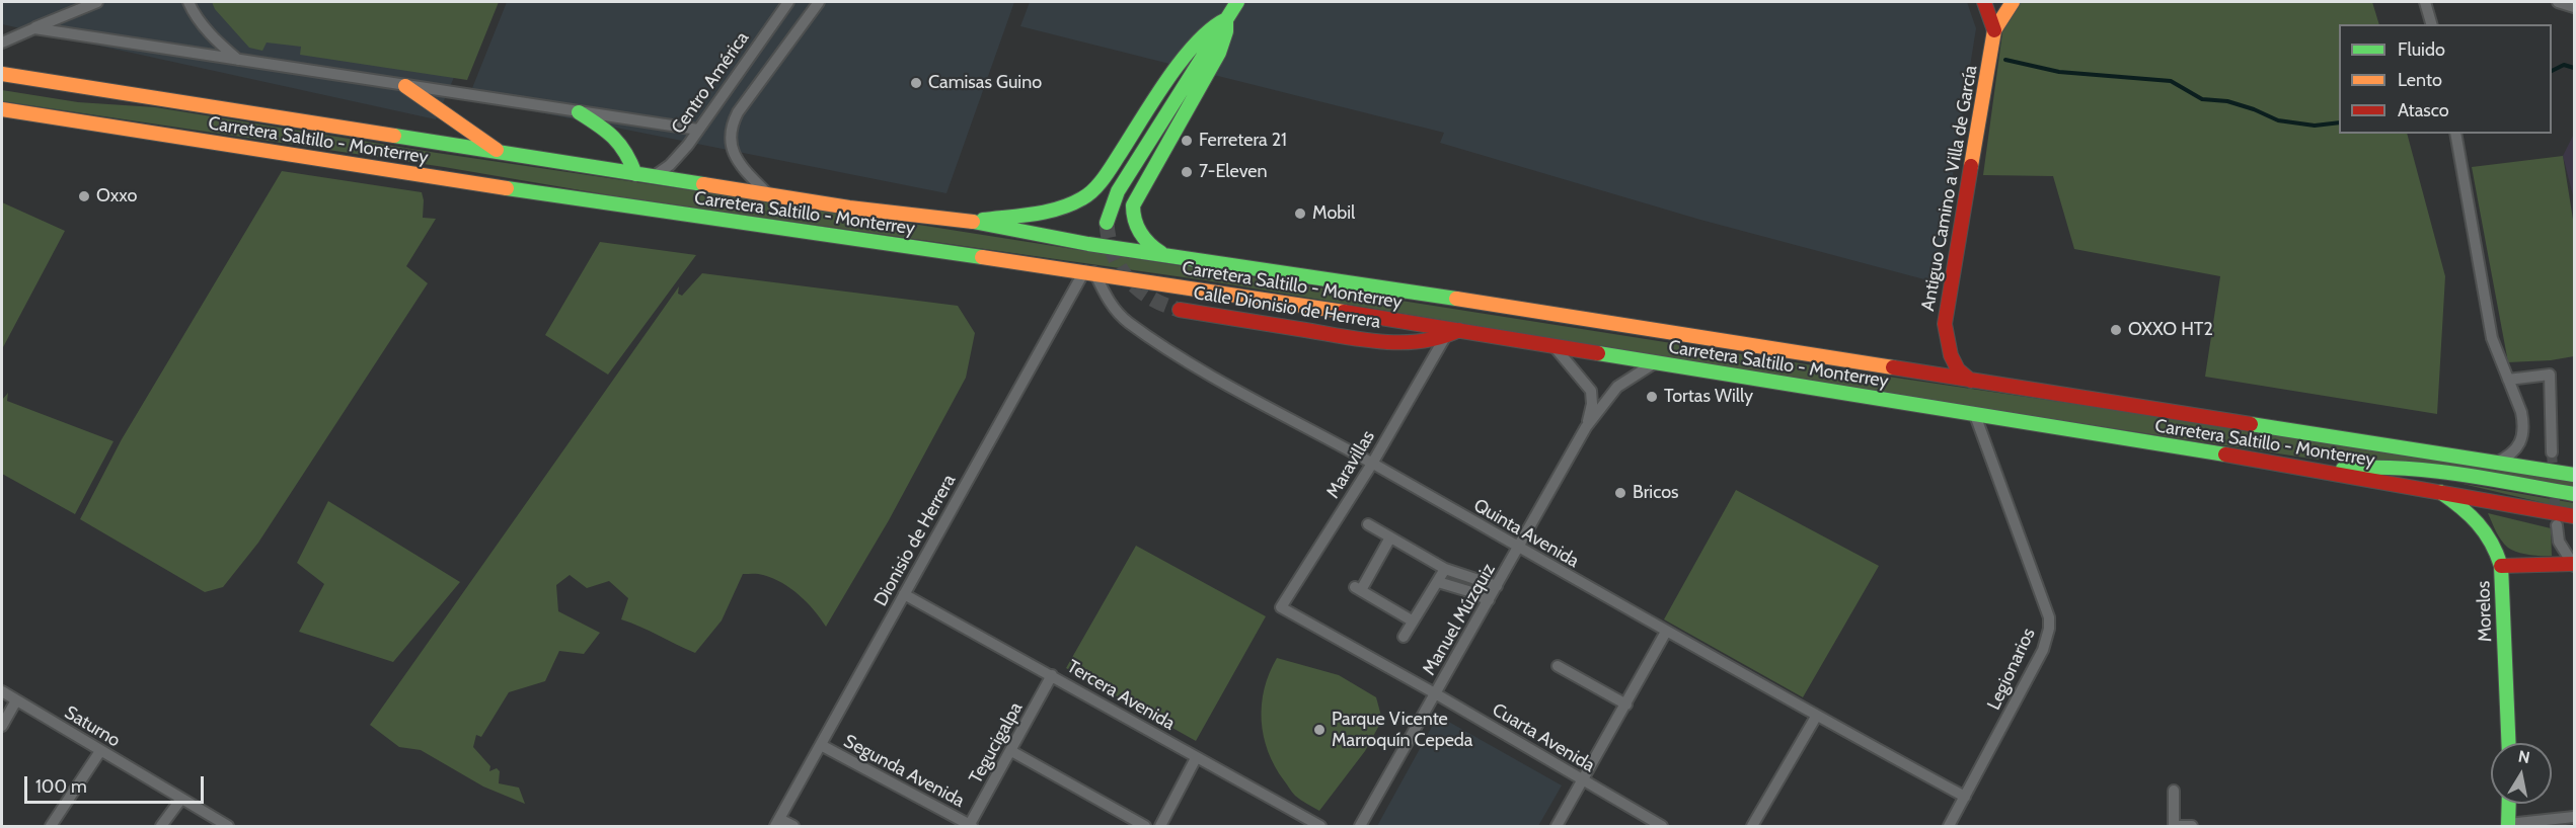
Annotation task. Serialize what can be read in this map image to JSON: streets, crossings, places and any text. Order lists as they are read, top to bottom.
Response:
{
  "streets": {
    "main road": [
      "Carretera Saltillo - Monterrey",
      "Antiguo Camino a Villa de García",
      "Calle Dionisio de Herrera",
      "Morelos"
    ],
    "street": [
      "Centro América",
      "Maravillas",
      "Quinta Avenida",
      "Dionisio de Herrera",
      "Manuel Múzquiz",
      "Legionarios",
      "Tercera Avenida",
      "Saturno",
      "Cuarta Avenida",
      "Tegucigalpa",
      "Segunda Avenida"
    ]
  },
  "crossings": [
    ["Centro América", "Carretera Saltillo - Monterrey"],
    ["Carretera Saltillo - Monterrey", "Antiguo Camino a Villa de García"],
    ["Carretera Saltillo - Monterrey", "Calle Dionisio de Herrera"],
    ["Carretera Saltillo - Monterrey", "Quinta Avenida"],
    ["Carretera Saltillo - Monterrey", "Dionisio de Herrera"],
    ["Carretera Saltillo - Monterrey", "Morelos"],
    ["Carretera Saltillo - Monterrey", "Manuel Múzquiz"],
    ["Carretera Saltillo - Monterrey", "Legionarios"],
    ["Calle Dionisio de Herrera", "Maravillas"],
    ["Maravillas", "Quinta Avenida"],
    ["Maravillas", "Cuarta Avenida"],
    ["Quinta Avenida", "Dionisio de Herrera"],
    ["Quinta Avenida", "Manuel Múzquiz"],
    ["Quinta Avenida", "Legionarios"],
    ["Dionisio de Herrera", "Tercera Avenida"],
    ["Dionisio de Herrera", "Segunda Avenida"],
    ["Manuel Múzquiz", "Cuarta Avenida"],
    ["Tercera Avenida", "Tegucigalpa"],
    ["Tegucigalpa", "Segunda Avenida"]
  ],
  "places": [
    "Camisas Guino",
    "Ferretera 21",
    "7-Eleven",
    "Oxxo",
    "Mobil",
    "OXXO HT2",
    "Tortas Willy",
    "Bricos",
    "Parque Vicente Marroquín Cepeda"
  ],
  "legend": ["Fluido", "Lento", "Atasco"],
  "scale_bar": "100 m",
  "north": "top"
}
